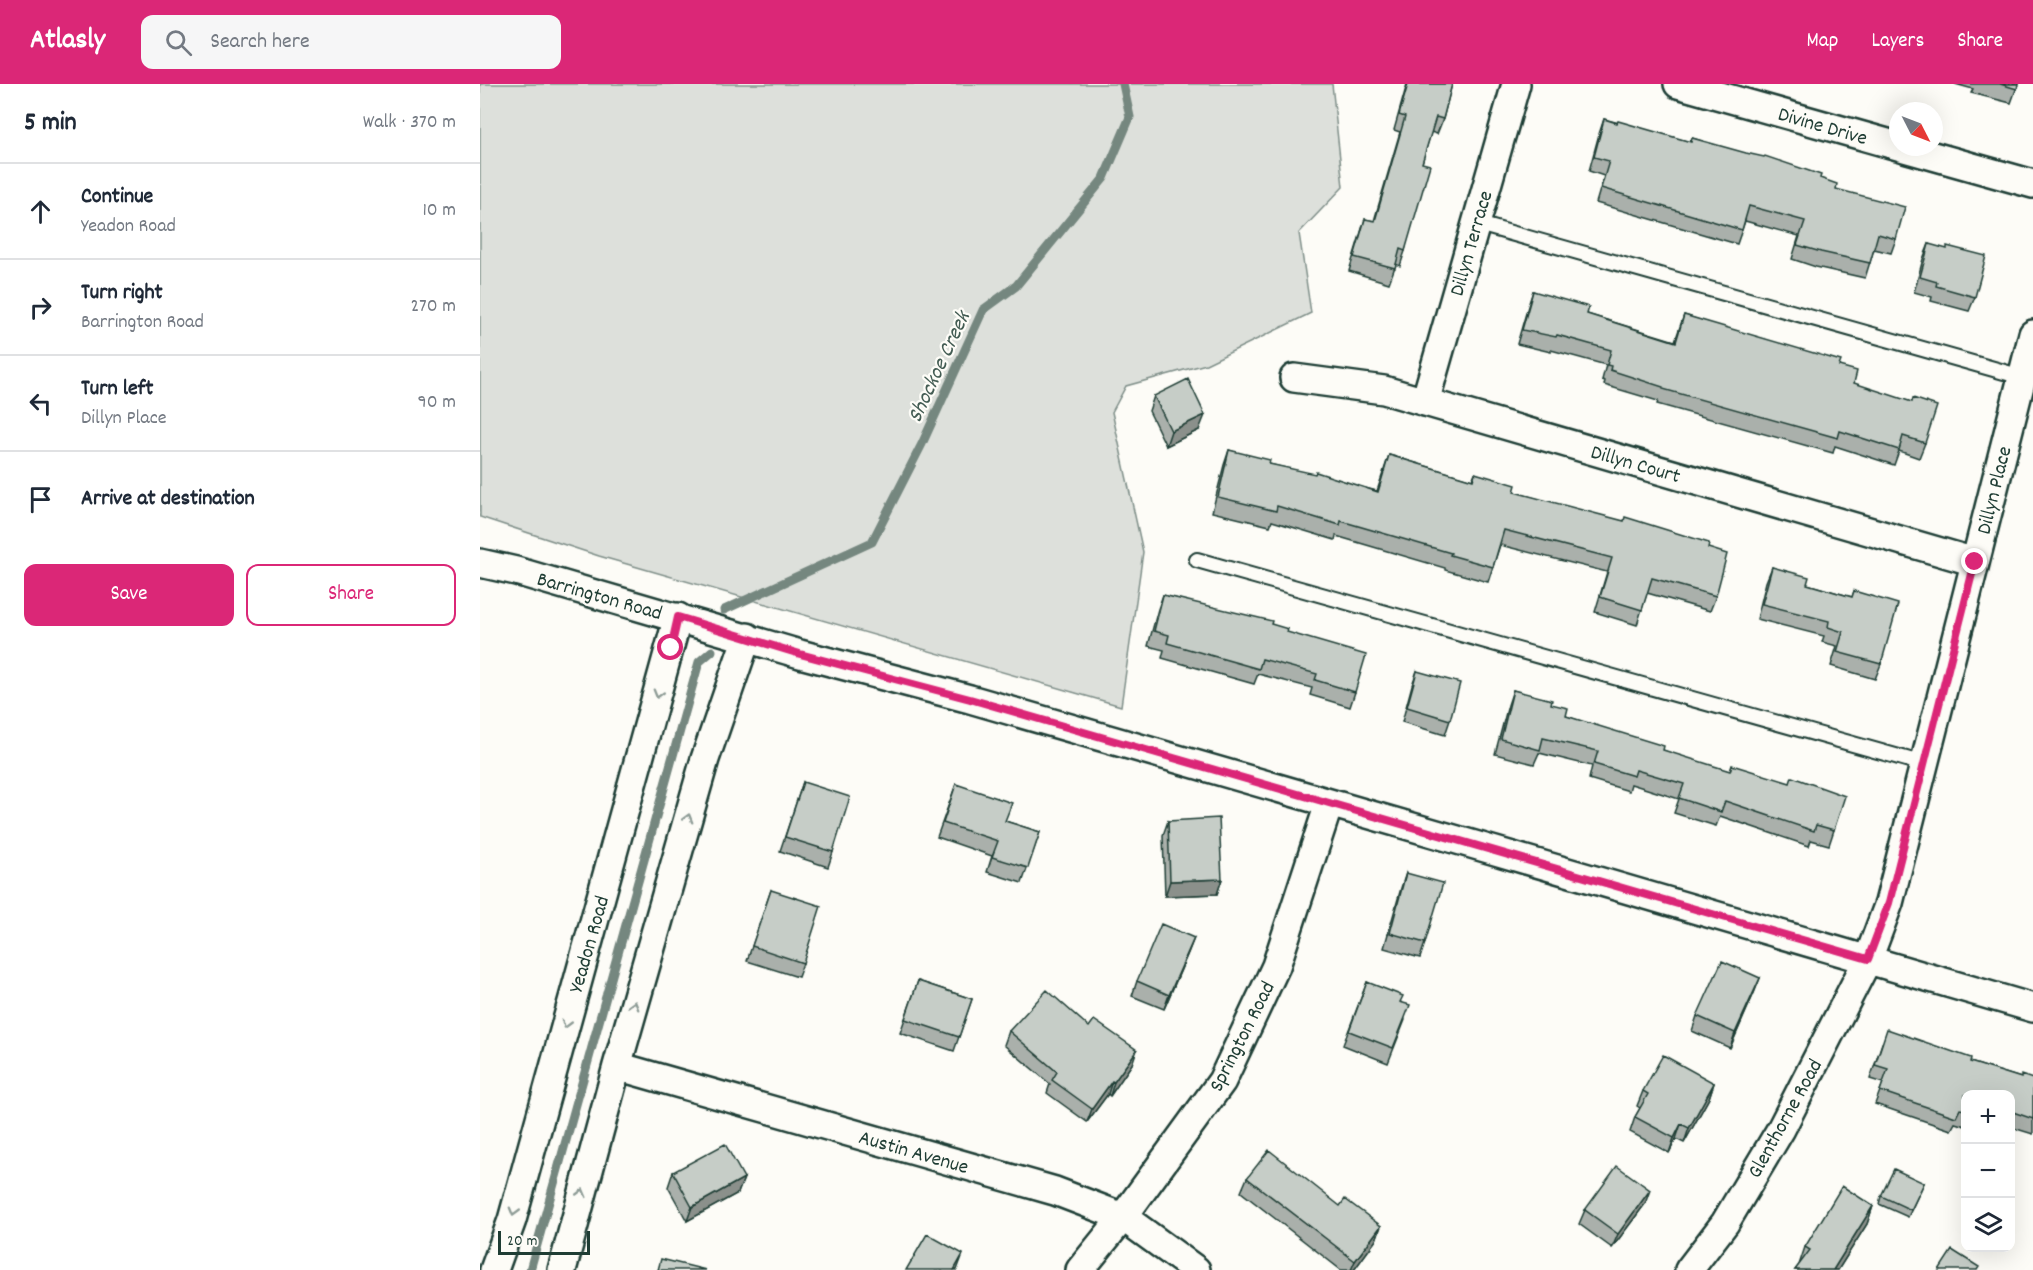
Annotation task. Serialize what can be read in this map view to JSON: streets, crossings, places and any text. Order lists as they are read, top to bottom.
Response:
{
  "streets": {
    "street": [
      "Divine Drive",
      "Dillyn Terrace",
      "Dillyn Court",
      "Dillyn Place",
      "Barrington Road",
      "Yeadon Road",
      "Springton Road",
      "Glenthorne Road",
      "Austin Avenue"
    ]
  },
  "crossings": [
    ["Dillyn Terrace", "Dillyn Court"],
    ["Dillyn Court", "Dillyn Place"],
    ["Dillyn Place", "Barrington Road"],
    ["Dillyn Place", "Glenthorne Road"],
    ["Barrington Road", "Yeadon Road"],
    ["Barrington Road", "Springton Road"],
    ["Barrington Road", "Glenthorne Road"],
    ["Springton Road", "Austin Avenue"]
  ],
  "water": ["Shockoe Creek"],
  "scale_bar": "20 m",
  "north": "bottom right",
  "page": {
    "header": "Atlasly",
    "search": "Search here",
    "nav": ["Map", "Layers", "Share"],
    "heading": ["5 min", "Walk · 370 m"],
    "list": [
      ["Continue", "Yeadon Road", "10 m"],
      ["Turn right", "Barrington Road", "270 m"],
      ["Turn left", "Dillyn Place", "90 m"],
      "Arrive at destination"
    ],
    "buttons": ["Save", "Share"],
    "map_buttons": ["+", "−"],
    "scale": "20 m"
  }
}
